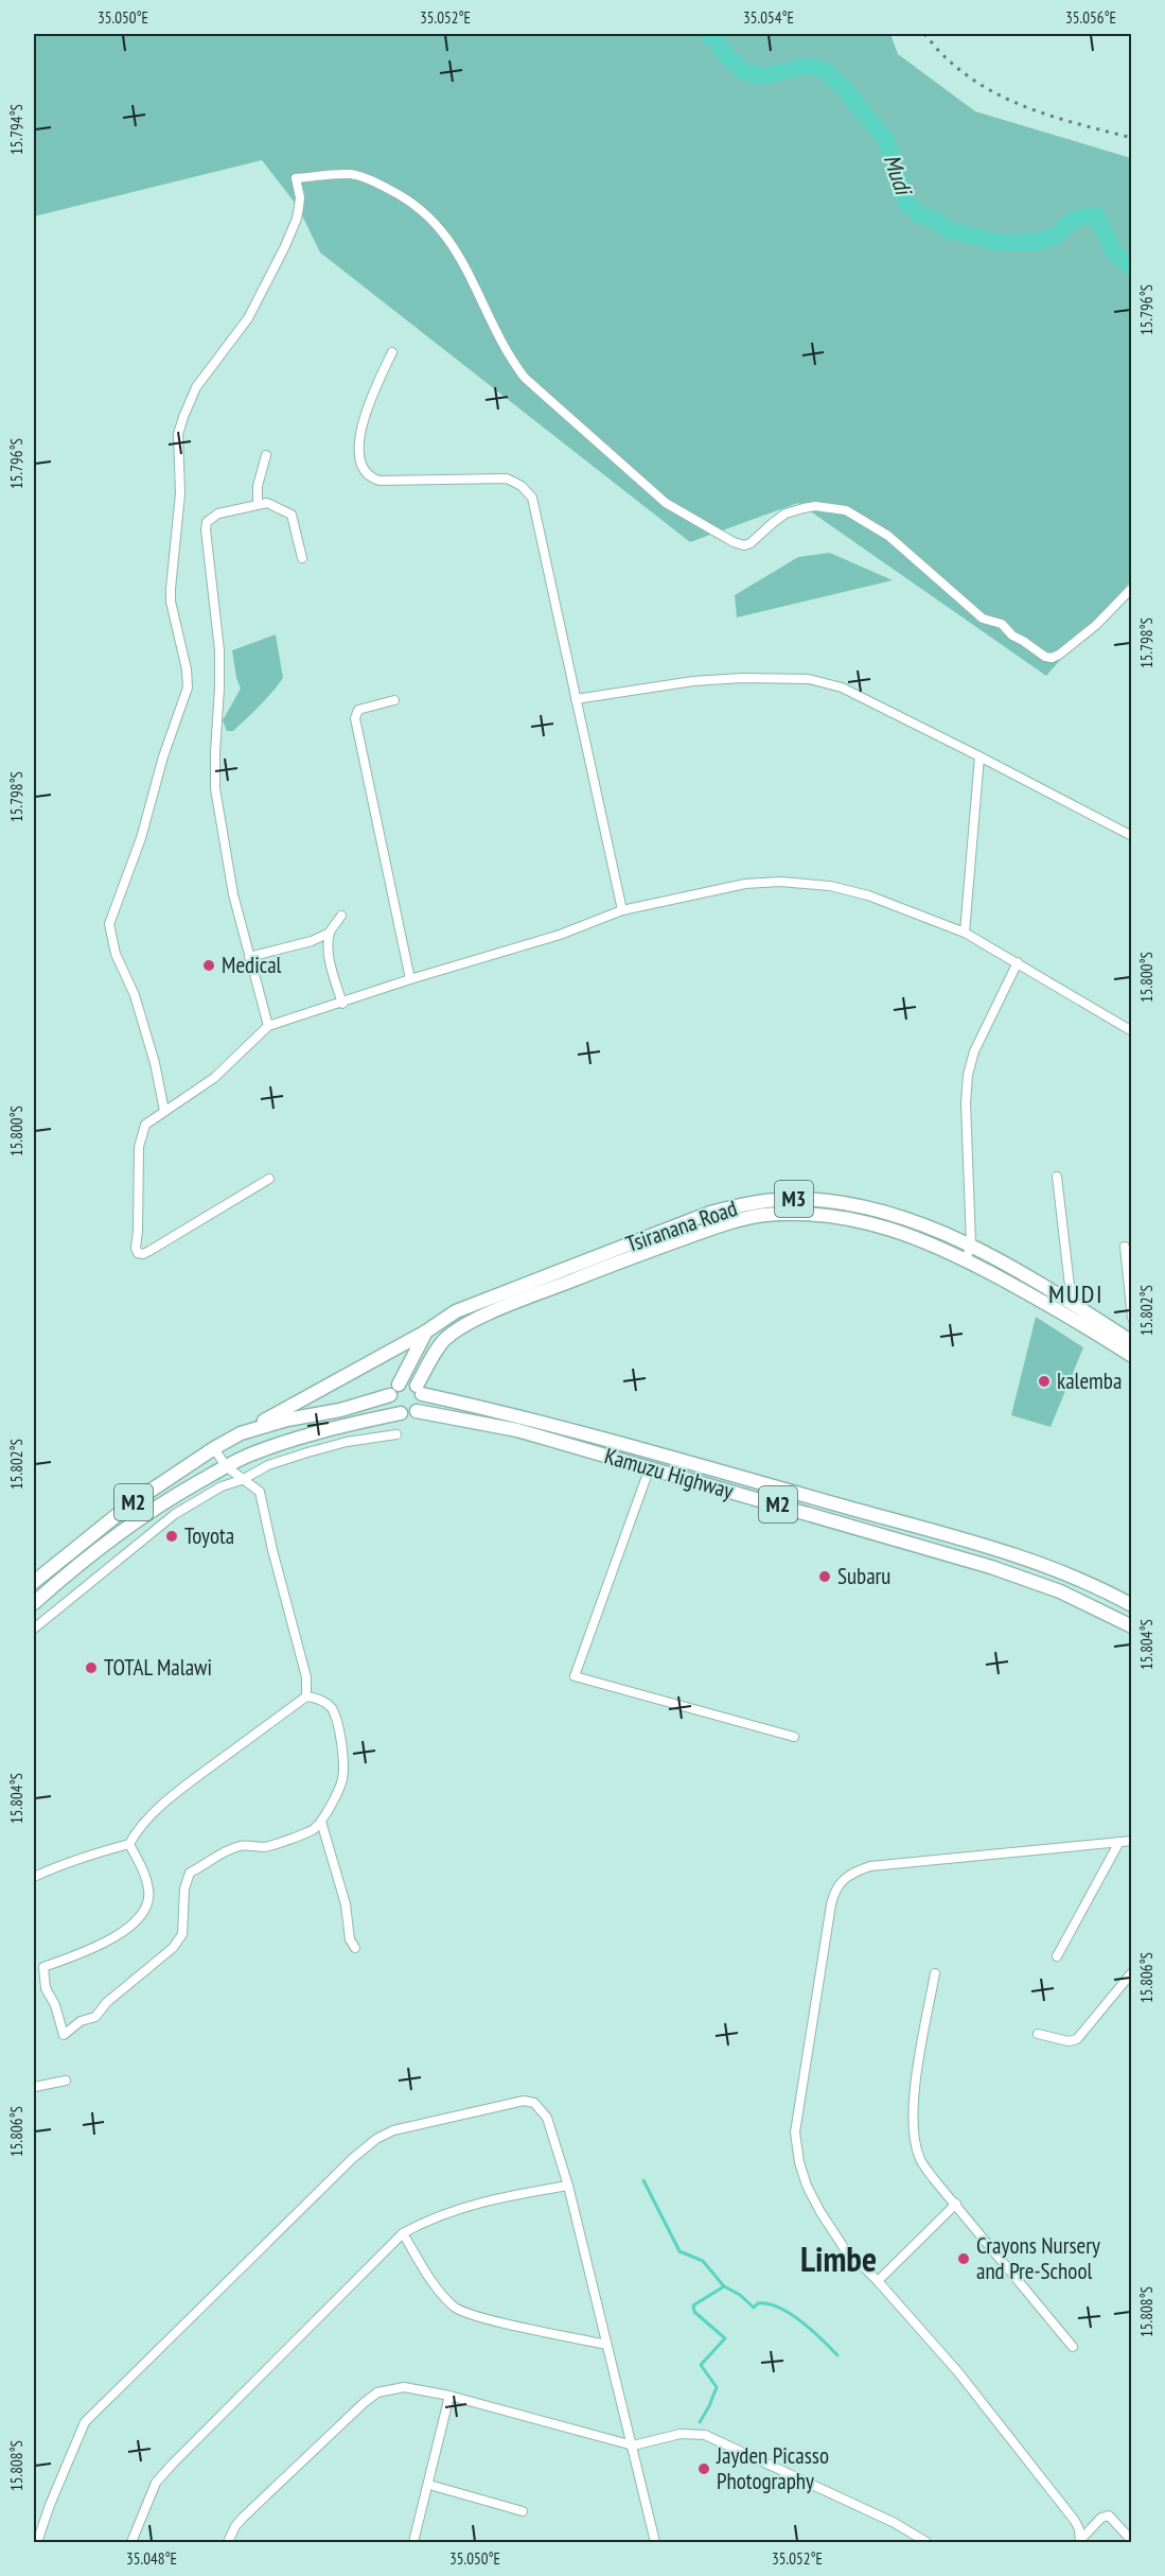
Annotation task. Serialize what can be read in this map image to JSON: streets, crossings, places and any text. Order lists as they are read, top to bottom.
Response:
{
  "streets": {
    "highway": [
      "M3",
      "Tsiranana Road",
      "Kamuzu Highway",
      "M2"
    ]
  },
  "crossings": [
    ["Tsiranana Road", "Kamuzu Highway"],
    ["Tsiranana Road", "M2"],
    ["Kamuzu Highway", "M2"]
  ],
  "districts": ["MUDI", "Limbe"],
  "water": ["Mudi"],
  "places": [
    "Medical",
    "kalemba",
    "Toyota",
    "Subaru",
    "TOTAL Malawi",
    "Crayons Nursery and Pre-School",
    "Jayden Picasso Photography"
  ],
  "coordinates": [
    "35.050°E",
    "35.052°E",
    "35.054°E",
    "35.056°E",
    "15.794°S",
    "15.796°S",
    "15.798°S",
    "15.800°S",
    "15.802°S",
    "15.804°S",
    "15.806°S",
    "15.808°S",
    "35.048°E"
  ]
}
